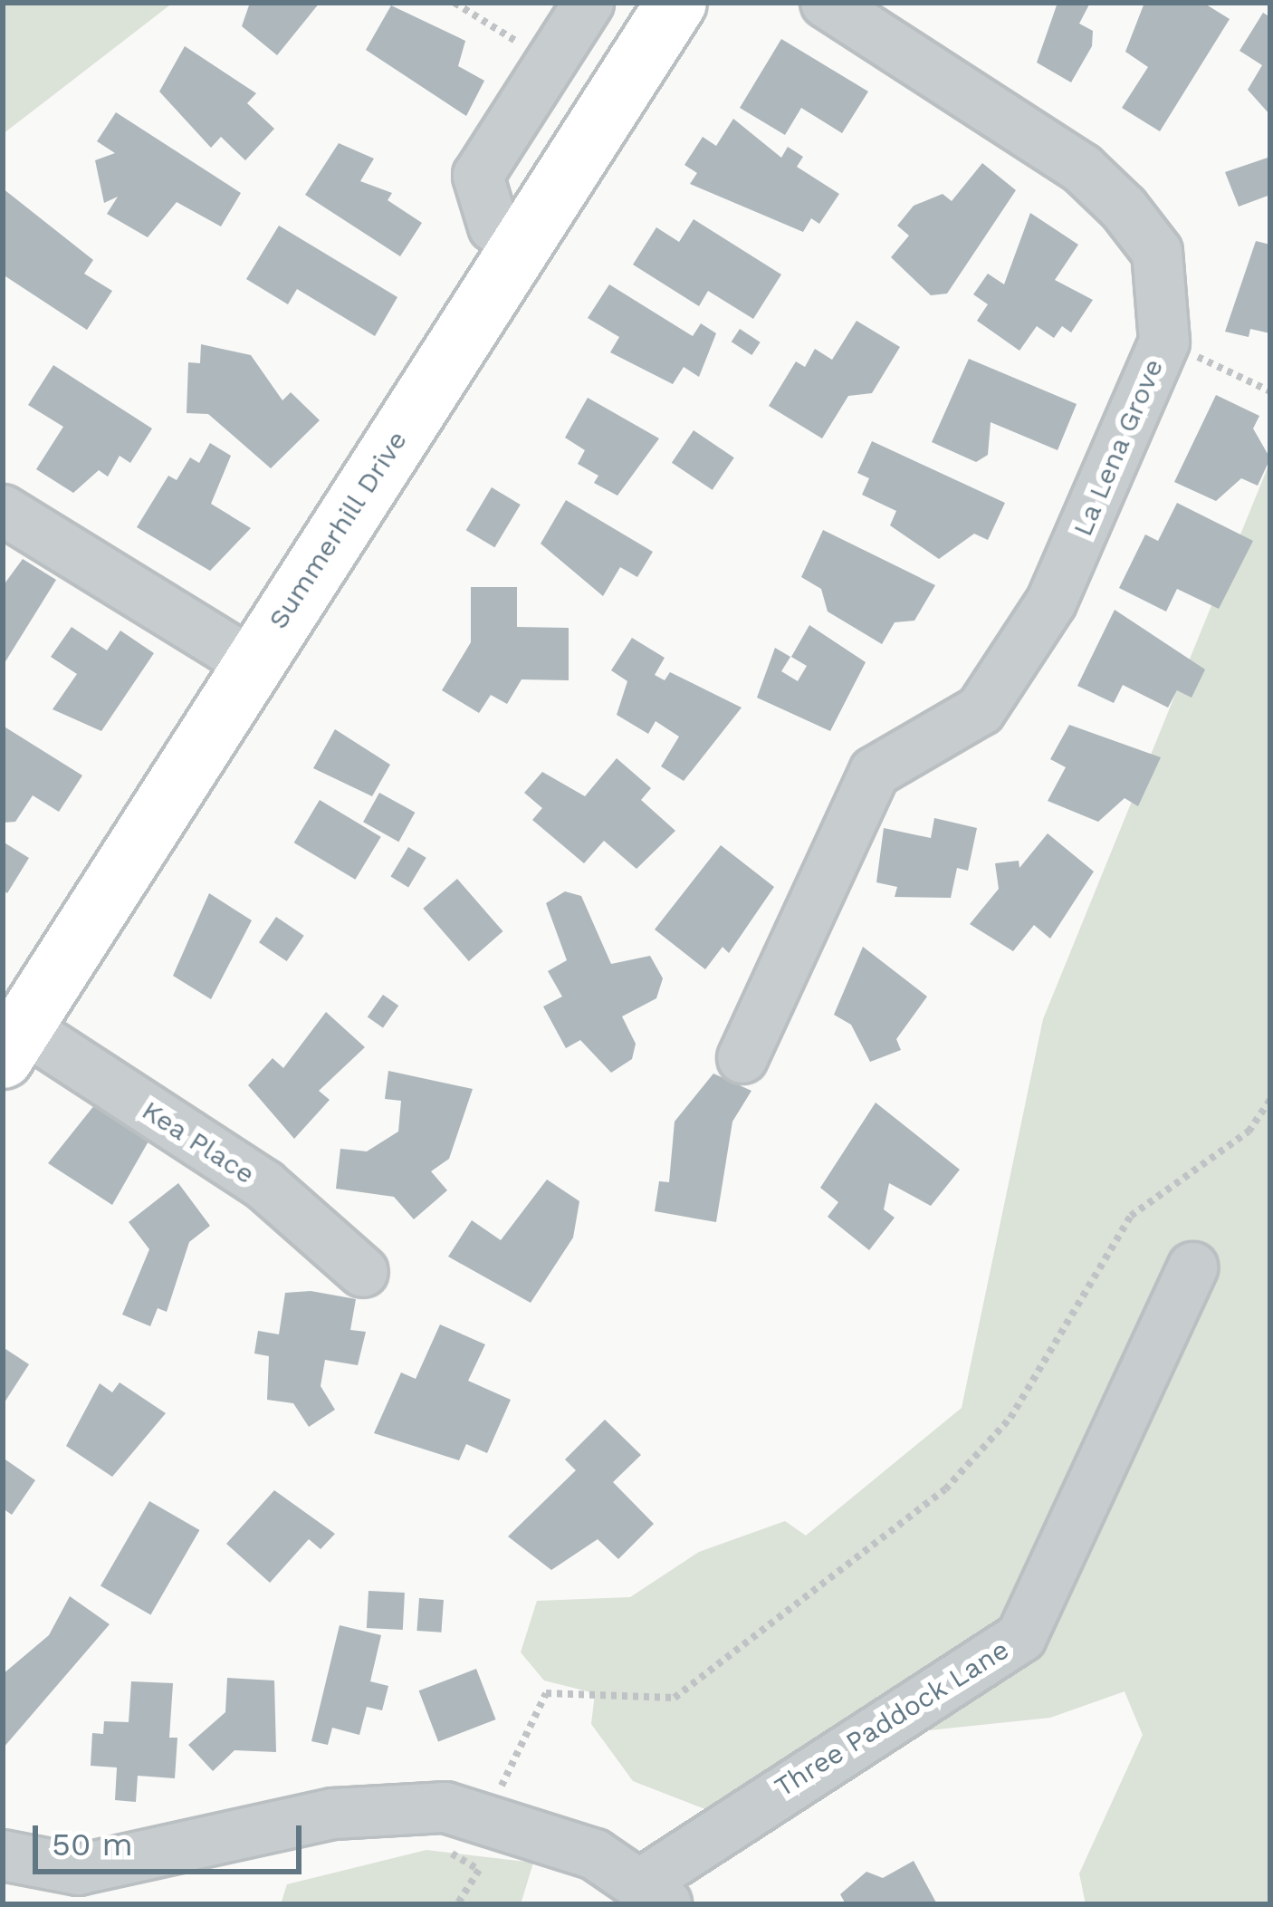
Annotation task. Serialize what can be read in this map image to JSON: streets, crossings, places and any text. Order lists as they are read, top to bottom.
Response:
{
  "streets": {
    "main road": ["Summerhill Drive"],
    "street": ["La Lena Grove", "Kea Place", "Three Paddock Lane"]
  },
  "crossings": [
    ["Summerhill Drive", "Kea Place"]
  ],
  "scale_bar": "50 m"
}
